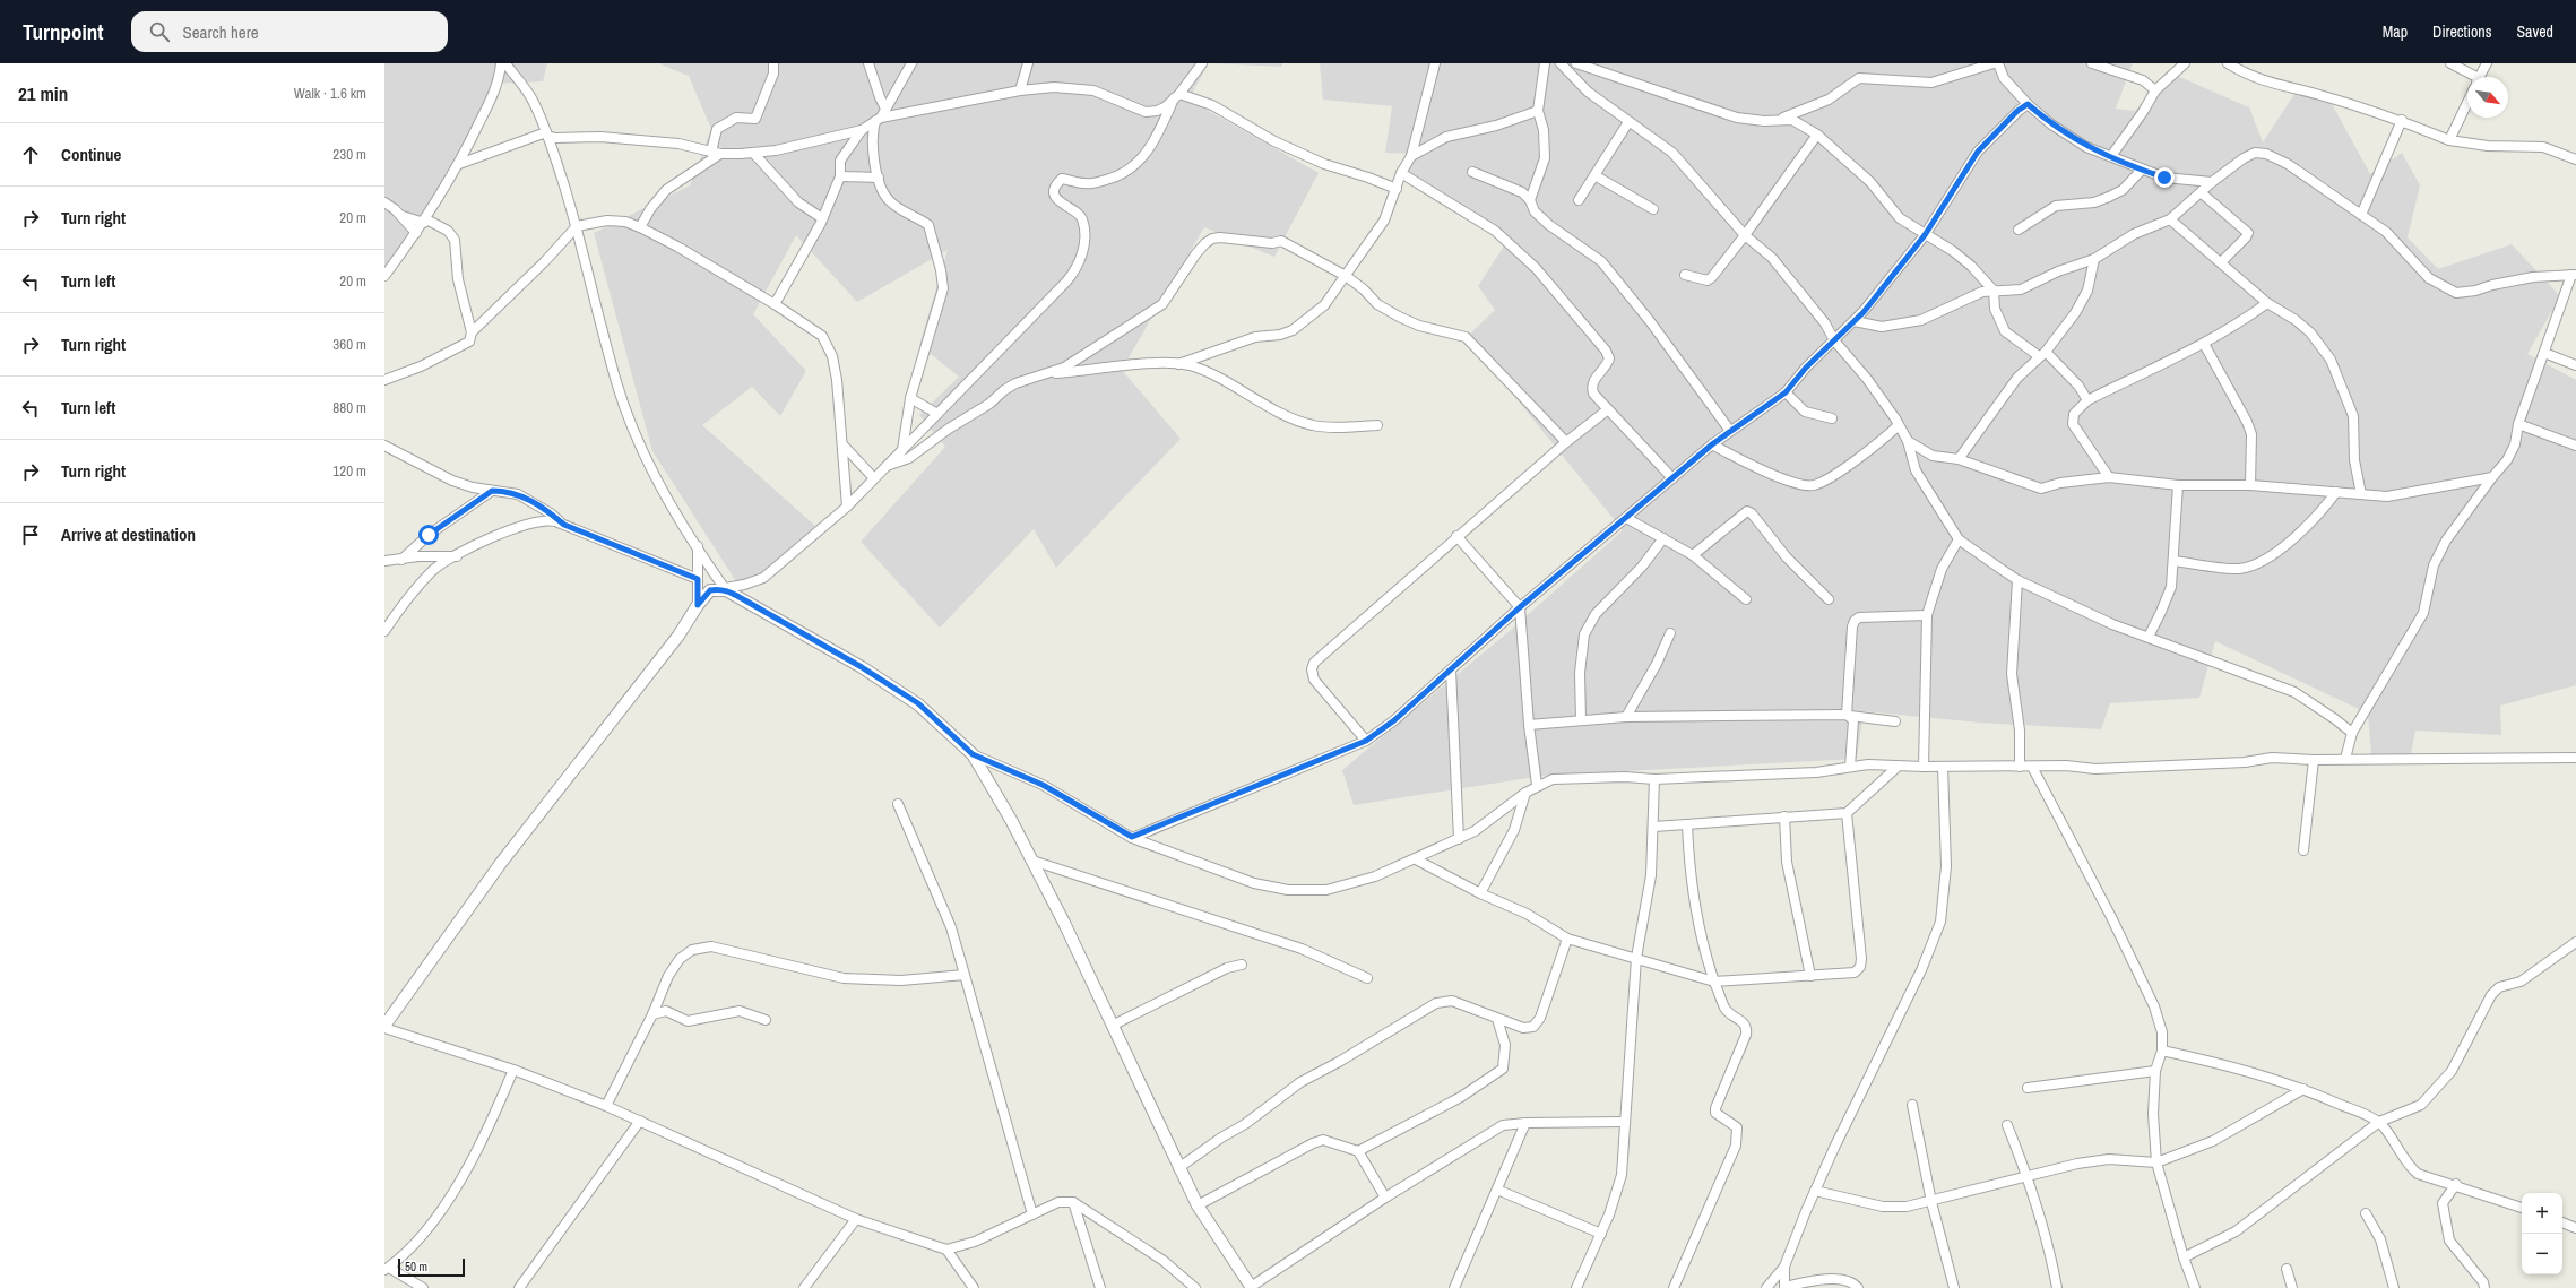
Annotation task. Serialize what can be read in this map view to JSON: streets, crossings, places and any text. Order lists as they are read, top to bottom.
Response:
{
  "scale_bar": "50 m",
  "north": "bottom right",
  "page": {
    "header": "Turnpoint",
    "search": "Search here",
    "nav": ["Map", "Directions", "Saved"],
    "heading": ["21 min", "Walk · 1.6 km"],
    "list": [
      ["Continue", "230 m"],
      ["Turn right", "20 m"],
      ["Turn left", "20 m"],
      ["Turn right", "360 m"],
      ["Turn left", "880 m"],
      ["Turn right", "120 m"],
      "Arrive at destination"
    ],
    "map_buttons": ["+", "−"],
    "scale": "50 m"
  }
}
